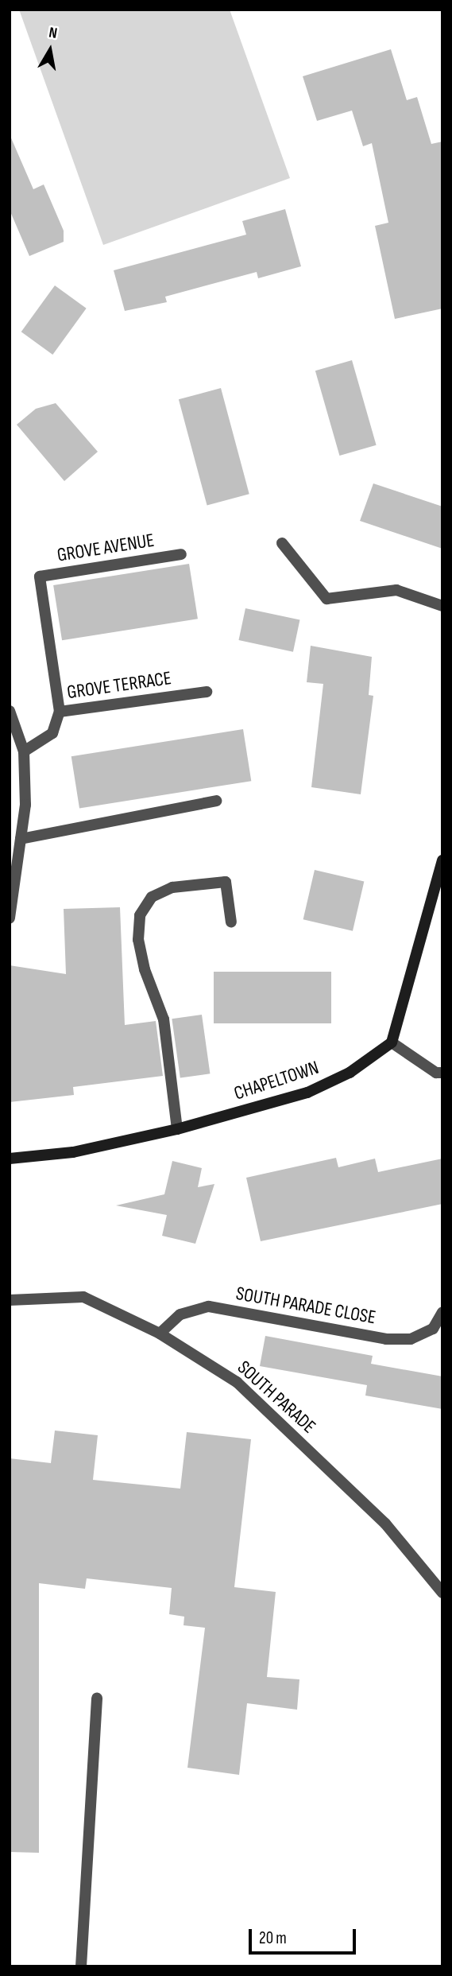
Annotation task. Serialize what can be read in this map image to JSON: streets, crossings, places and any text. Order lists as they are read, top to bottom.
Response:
{
  "streets": {
    "main road": ["CHAPELTOWN"],
    "street": [
      "GROVE AVENUE",
      "GROVE TERRACE",
      "SOUTH PARADE CLOSE",
      "SOUTH PARADE"
    ]
  },
  "crossings": [
    ["GROVE AVENUE", "GROVE TERRACE"],
    ["SOUTH PARADE CLOSE", "SOUTH PARADE"]
  ],
  "scale_bar": "20 m",
  "north": "top"
}
